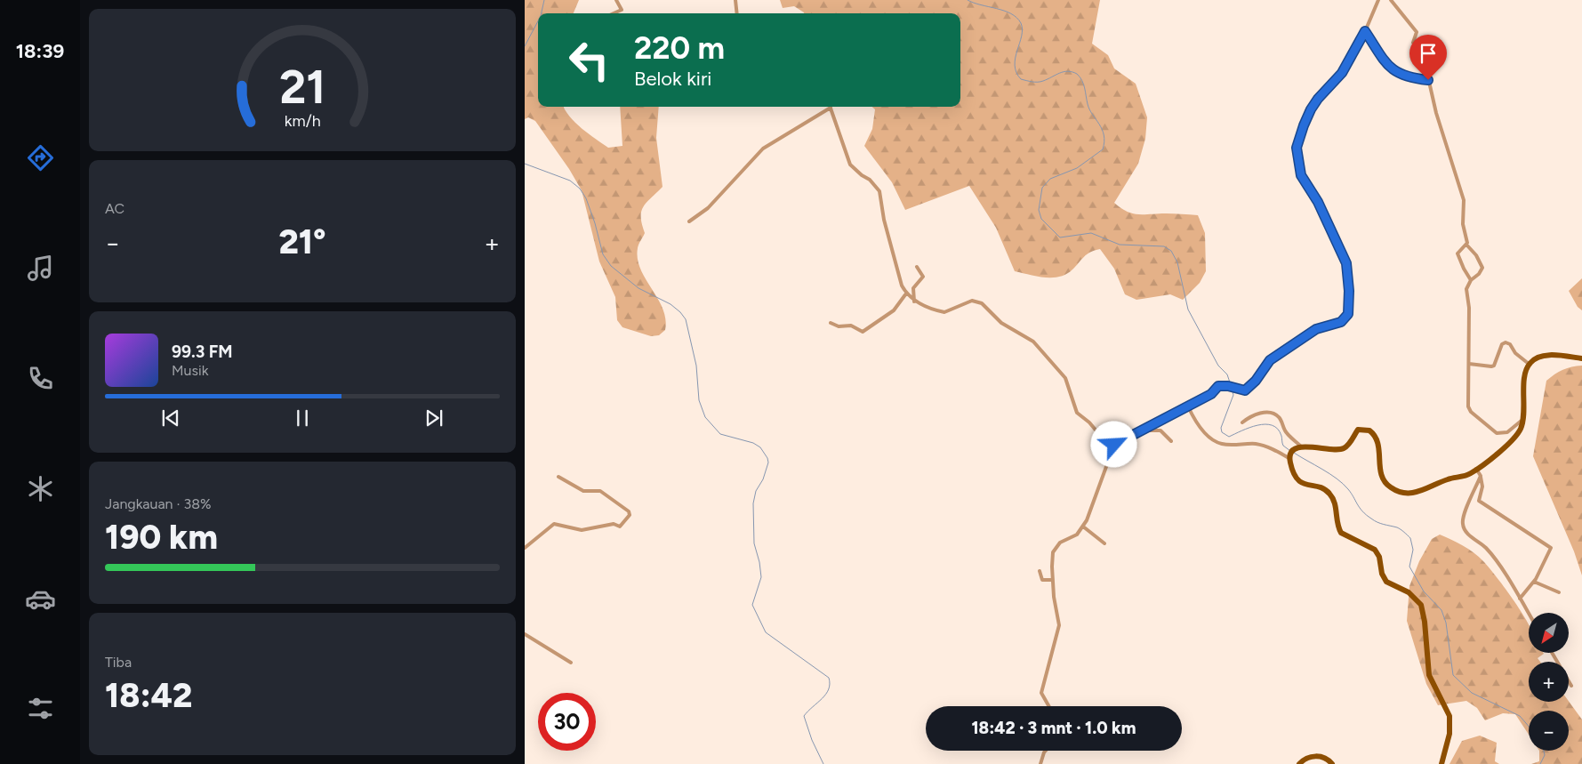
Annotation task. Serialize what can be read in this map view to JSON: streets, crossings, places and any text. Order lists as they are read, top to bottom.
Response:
{
  "north": "bottom left",
  "page": {
    "tabs": "18:39",
    "turn": ["220 m", "Belok kiri"],
    "tile": [
      "AC",
      ["Jangkauan · 38%", "190 km"],
      ["Tiba", "18:42"]
    ],
    "heat": ["−", "21°", "+"],
    "song": ["99.3 FM", "Musik"],
    "map_buttons": ["+", "−"],
    "limit": "30",
    "trip": "18:42 · 3 mnt · 1.0 km",
    "gauge": ["21", "km/h"]
  }
}
